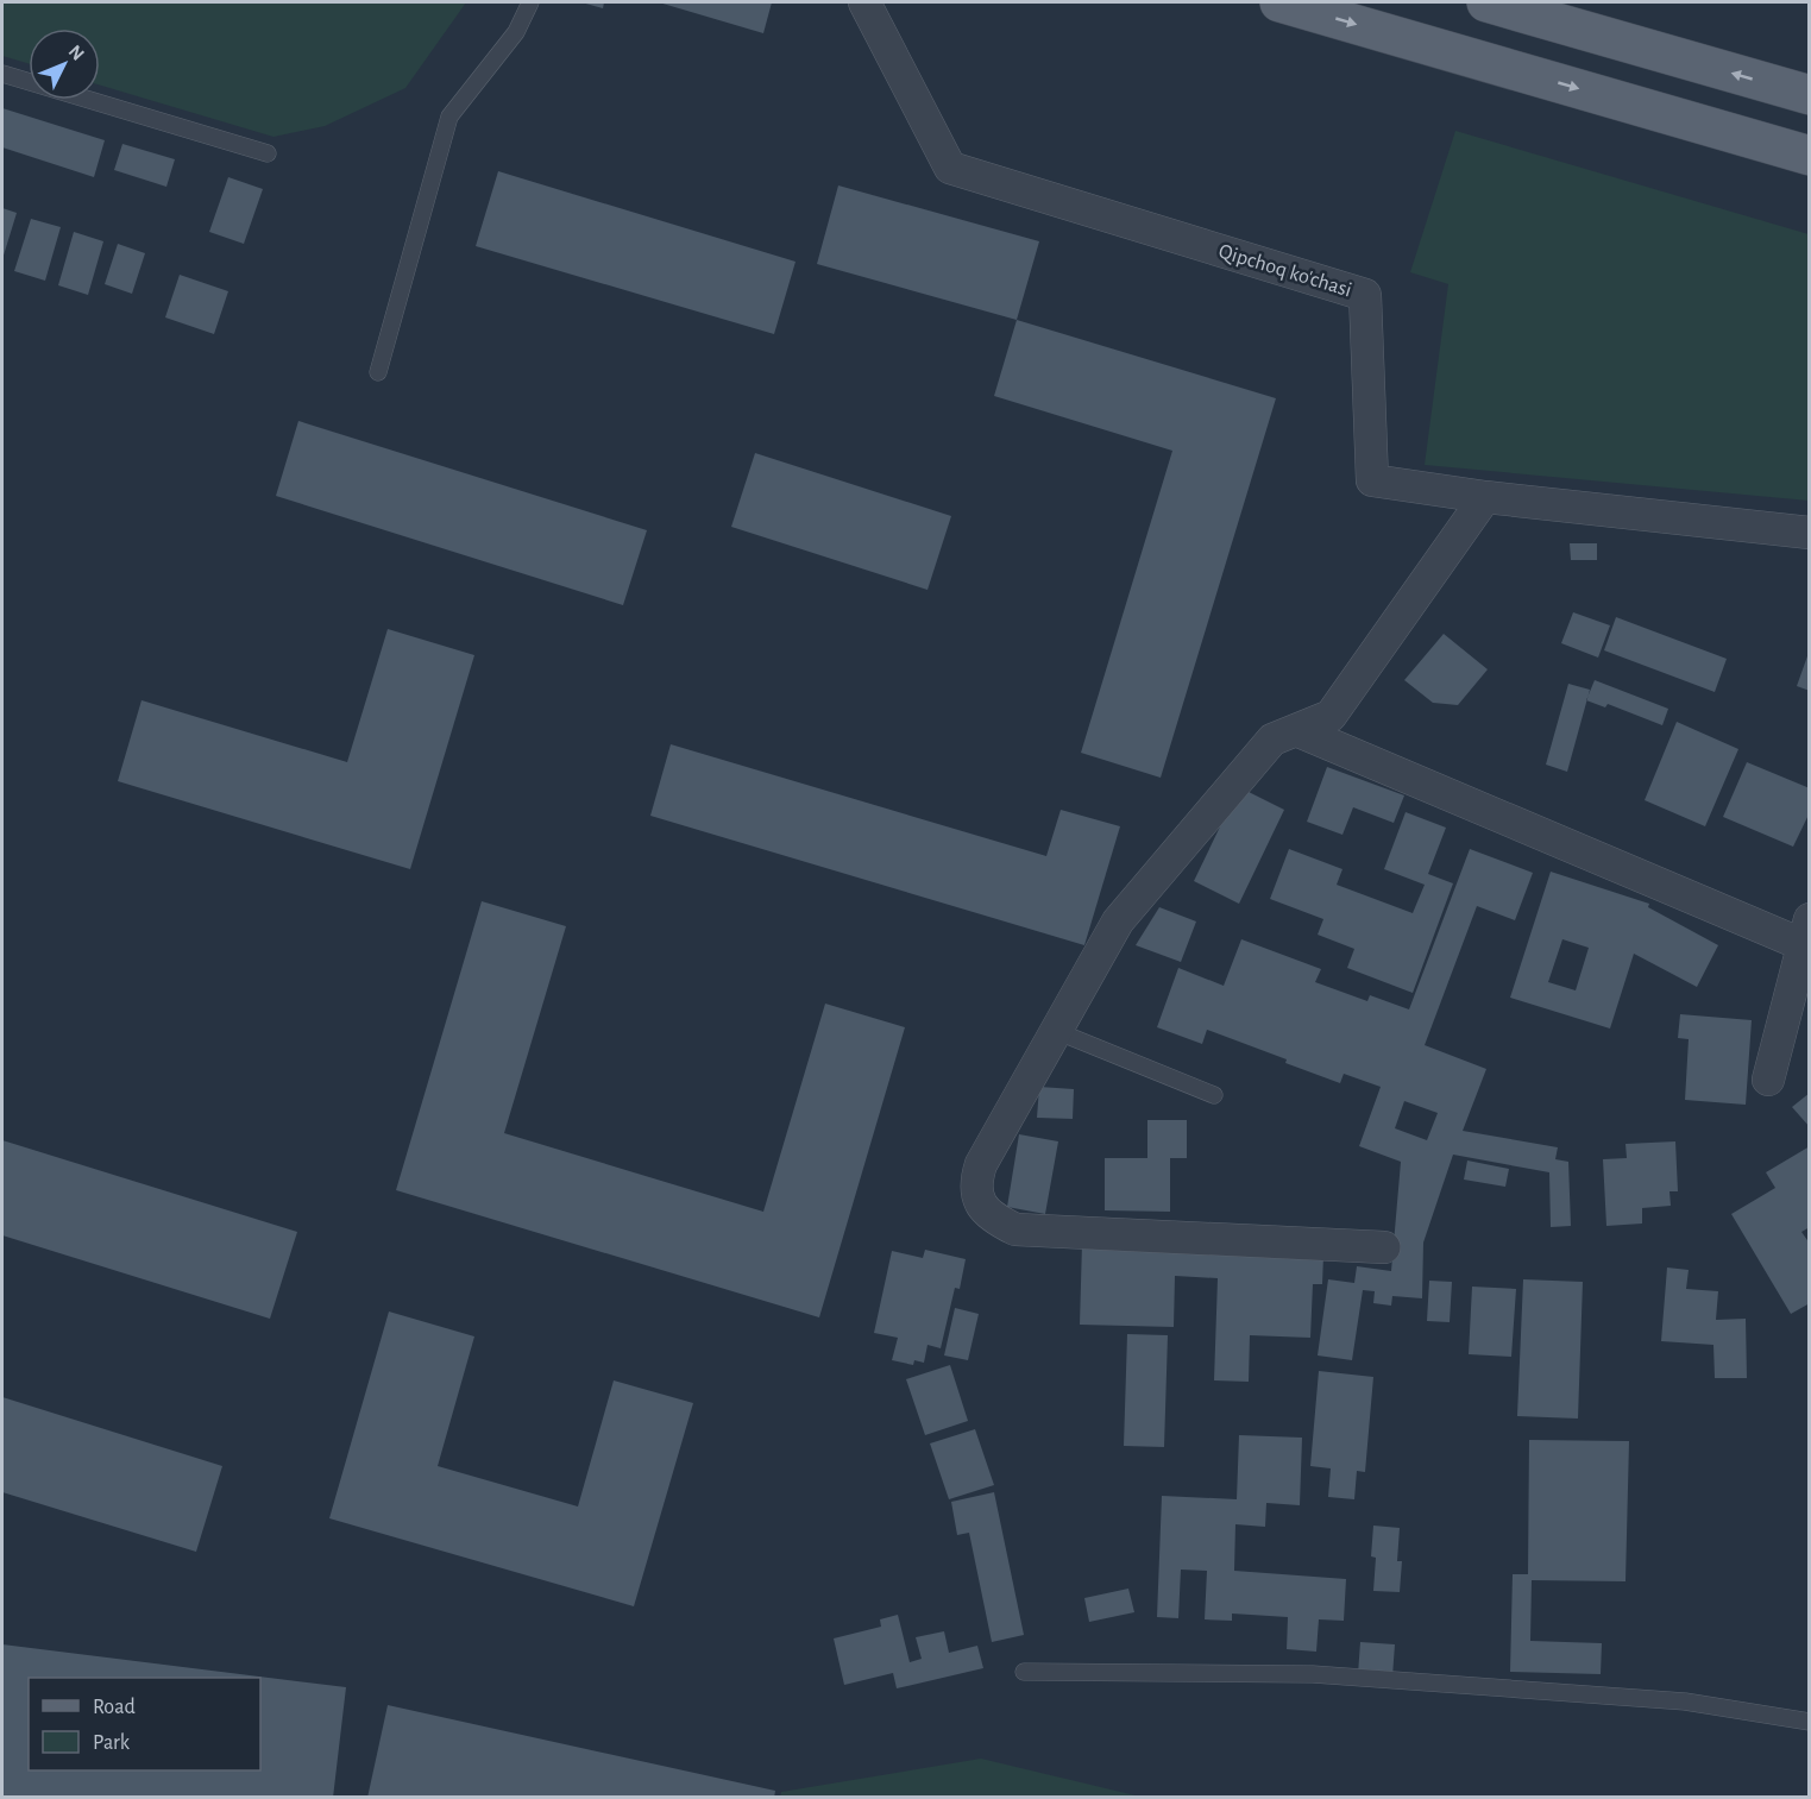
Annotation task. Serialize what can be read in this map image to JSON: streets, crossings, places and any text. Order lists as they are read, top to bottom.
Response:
{
  "streets": {
    "street": ["Qipchoq ko'chasi"]
  },
  "legend": ["Road", "Park"],
  "north": "top right"
}
